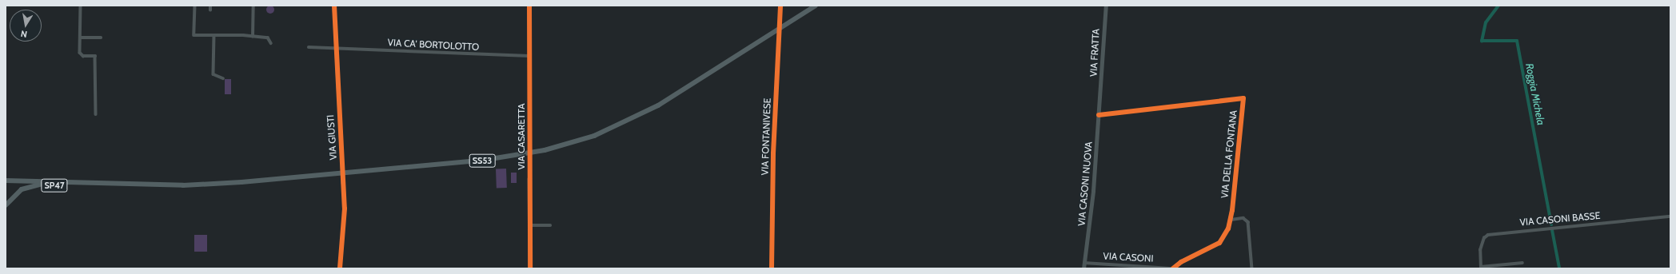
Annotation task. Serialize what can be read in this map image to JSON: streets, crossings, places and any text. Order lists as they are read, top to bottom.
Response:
{
  "streets": {
    "highway": ["SS53", "SP47"],
    "main road": ["VIA FRATTA", "VIA CASONI NUOVA"],
    "street": [
      "VIA CA' BORTOLOTTO",
      "VIA CASARETTA",
      "VIA FONTANIVESE",
      "VIA GIUSTI",
      "VIA DELLA FONTANA",
      "VIA CASONI BASSE",
      "VIA CASONI"
    ]
  },
  "crossings": [
    ["VIA CA' BORTOLOTTO", "VIA CASARETTA"],
    ["VIA CA' BORTOLOTTO", "VIA GIUSTI"],
    ["VIA FRATTA", "VIA CASONI NUOVA"],
    ["VIA DELLA FONTANA", "VIA CASONI NUOVA"],
    ["SS53", "SP47"],
    ["VIA CASONI NUOVA", "VIA CASONI"]
  ],
  "water": ["Roggia Michela"],
  "north": "bottom"
}
